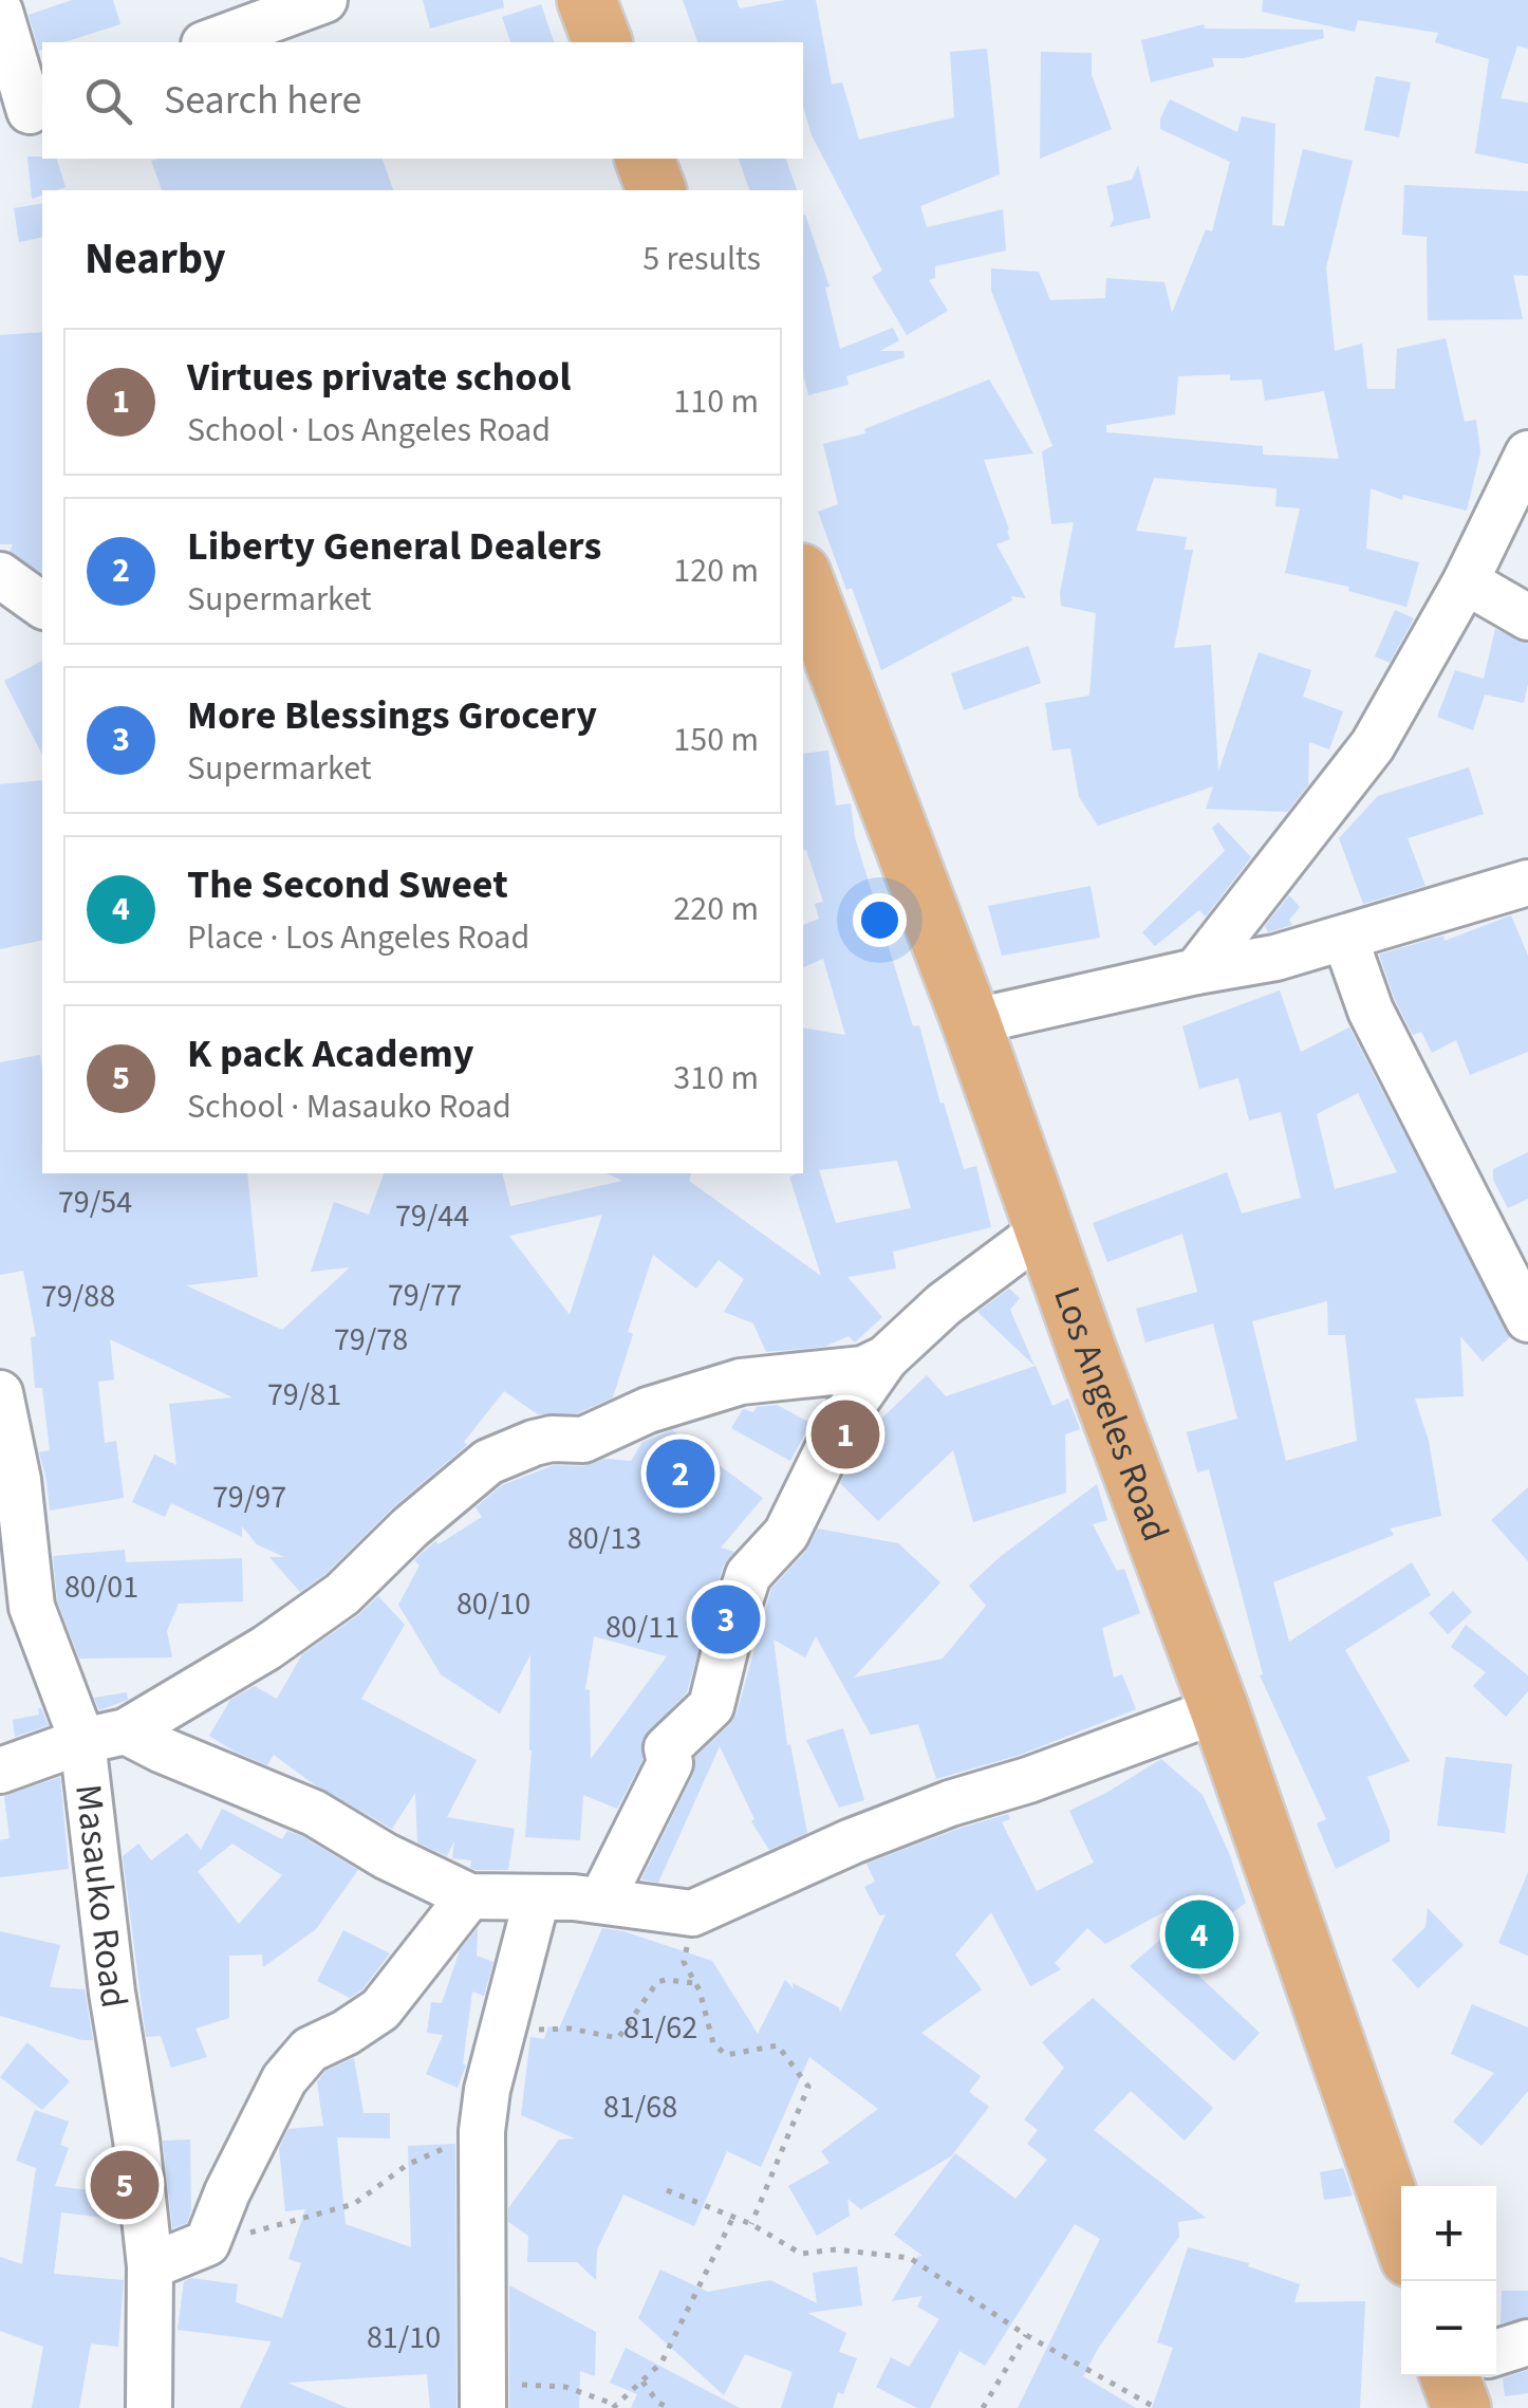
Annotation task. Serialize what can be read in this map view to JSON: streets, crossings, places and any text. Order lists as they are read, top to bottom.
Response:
{
  "streets": {
    "main road": ["Los Angeles Road"],
    "street": ["Masauko Road"]
  },
  "house_numbers": [
    "79/54",
    "79/44",
    "79/77",
    "79/88",
    "79/78",
    "79/81",
    "79/97",
    "80/13",
    "80/01",
    "80/10",
    "80/11",
    "81/62",
    "81/68",
    "81/10"
  ],
  "page": {
    "search": "Search here",
    "heading": ["Nearby", "5 results"],
    "list": [
      {
        "mark": "1",
        "name": "Virtues private school",
        "note": "School · Los Angeles Road",
        "value": "110 m"
      },
      {
        "mark": "2",
        "name": "Liberty General Dealers",
        "note": "Supermarket",
        "value": "120 m"
      },
      {
        "mark": "3",
        "name": "More Blessings Grocery",
        "note": "Supermarket",
        "value": "150 m"
      },
      {
        "mark": "4",
        "name": "The Second Sweet",
        "note": "Place · Los Angeles Road",
        "value": "220 m"
      },
      {
        "mark": "5",
        "name": "K pack Academy",
        "note": "School · Masauko Road",
        "value": "310 m"
      }
    ],
    "pins": [
      "1",
      "2",
      "3",
      "4",
      "5"
    ],
    "map_buttons": ["+", "−"]
  }
}
